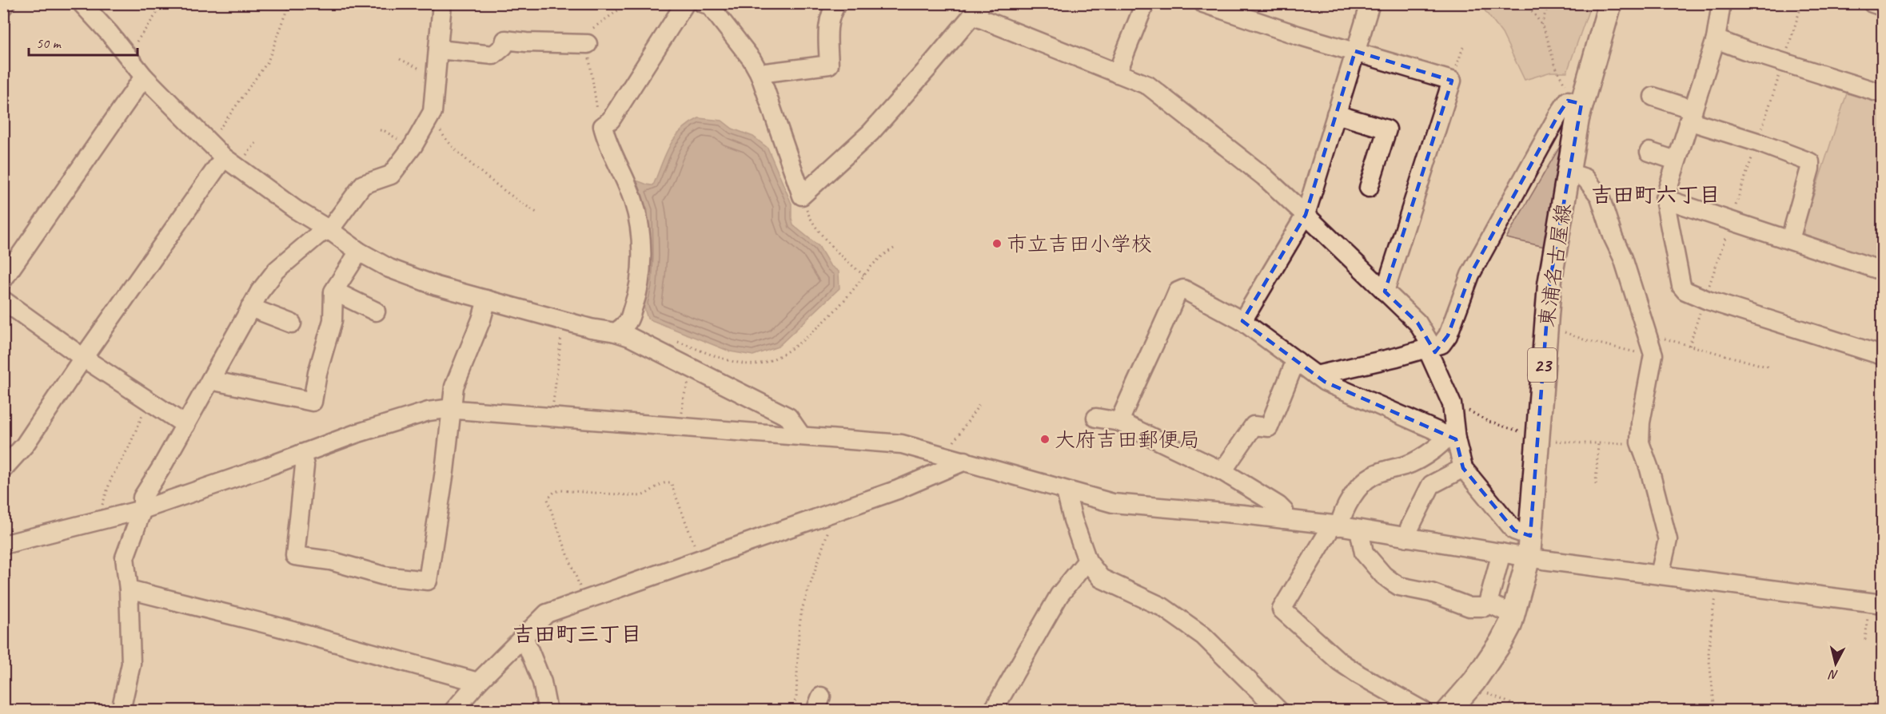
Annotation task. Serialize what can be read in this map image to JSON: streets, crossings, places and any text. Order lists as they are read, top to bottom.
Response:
{
  "streets": {
    "main road": ["東浦名古屋線", "23"]
  },
  "districts": ["吉田町六丁目", "吉田町三丁目"],
  "places": ["市立吉田小学校", "大府吉田郵便局"],
  "scale_bar": "50 m",
  "north": "bottom"
}
